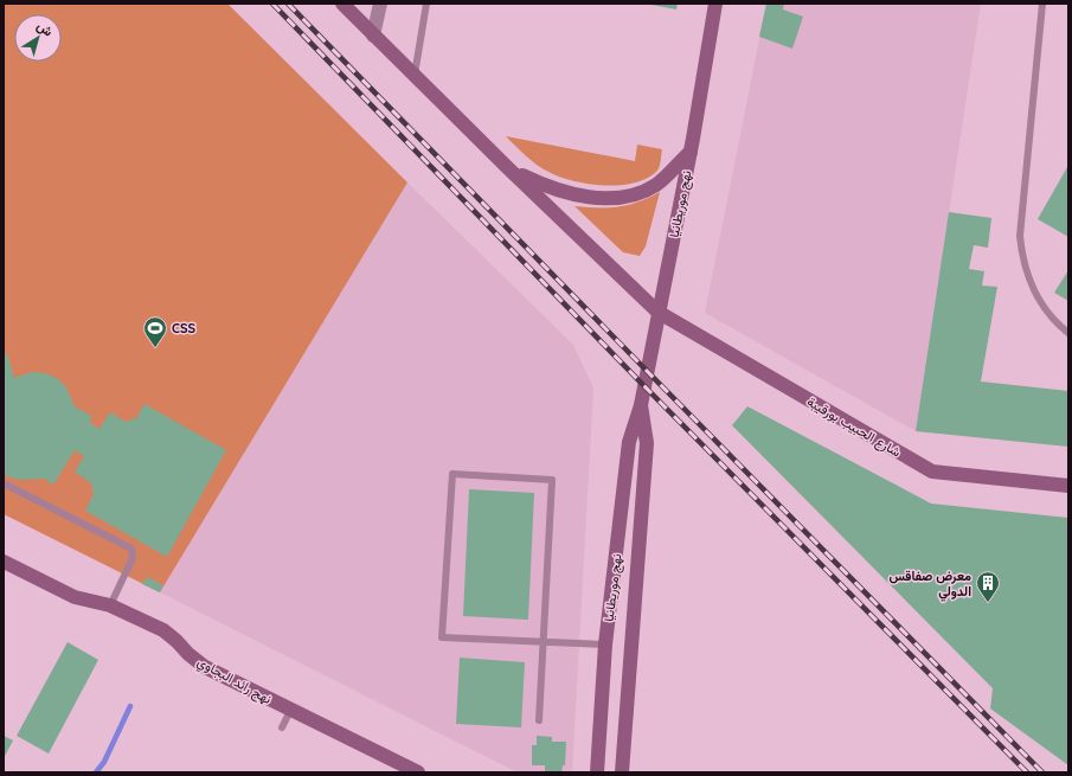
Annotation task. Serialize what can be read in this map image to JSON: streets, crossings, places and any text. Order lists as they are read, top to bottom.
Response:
{
  "streets": {
    "street": ["نهج موريطانيا", "شارع الحبيب بورقيبة", "نهج رائد البجاوي"]
  },
  "crossings": [
    ["نهج موريطانيا", "شارع الحبيب بورقيبة"]
  ],
  "places": {
    "sports": ["CSS"],
    "building": ["معرض صفاقس الدولي"]
  },
  "north": "top right"
}
